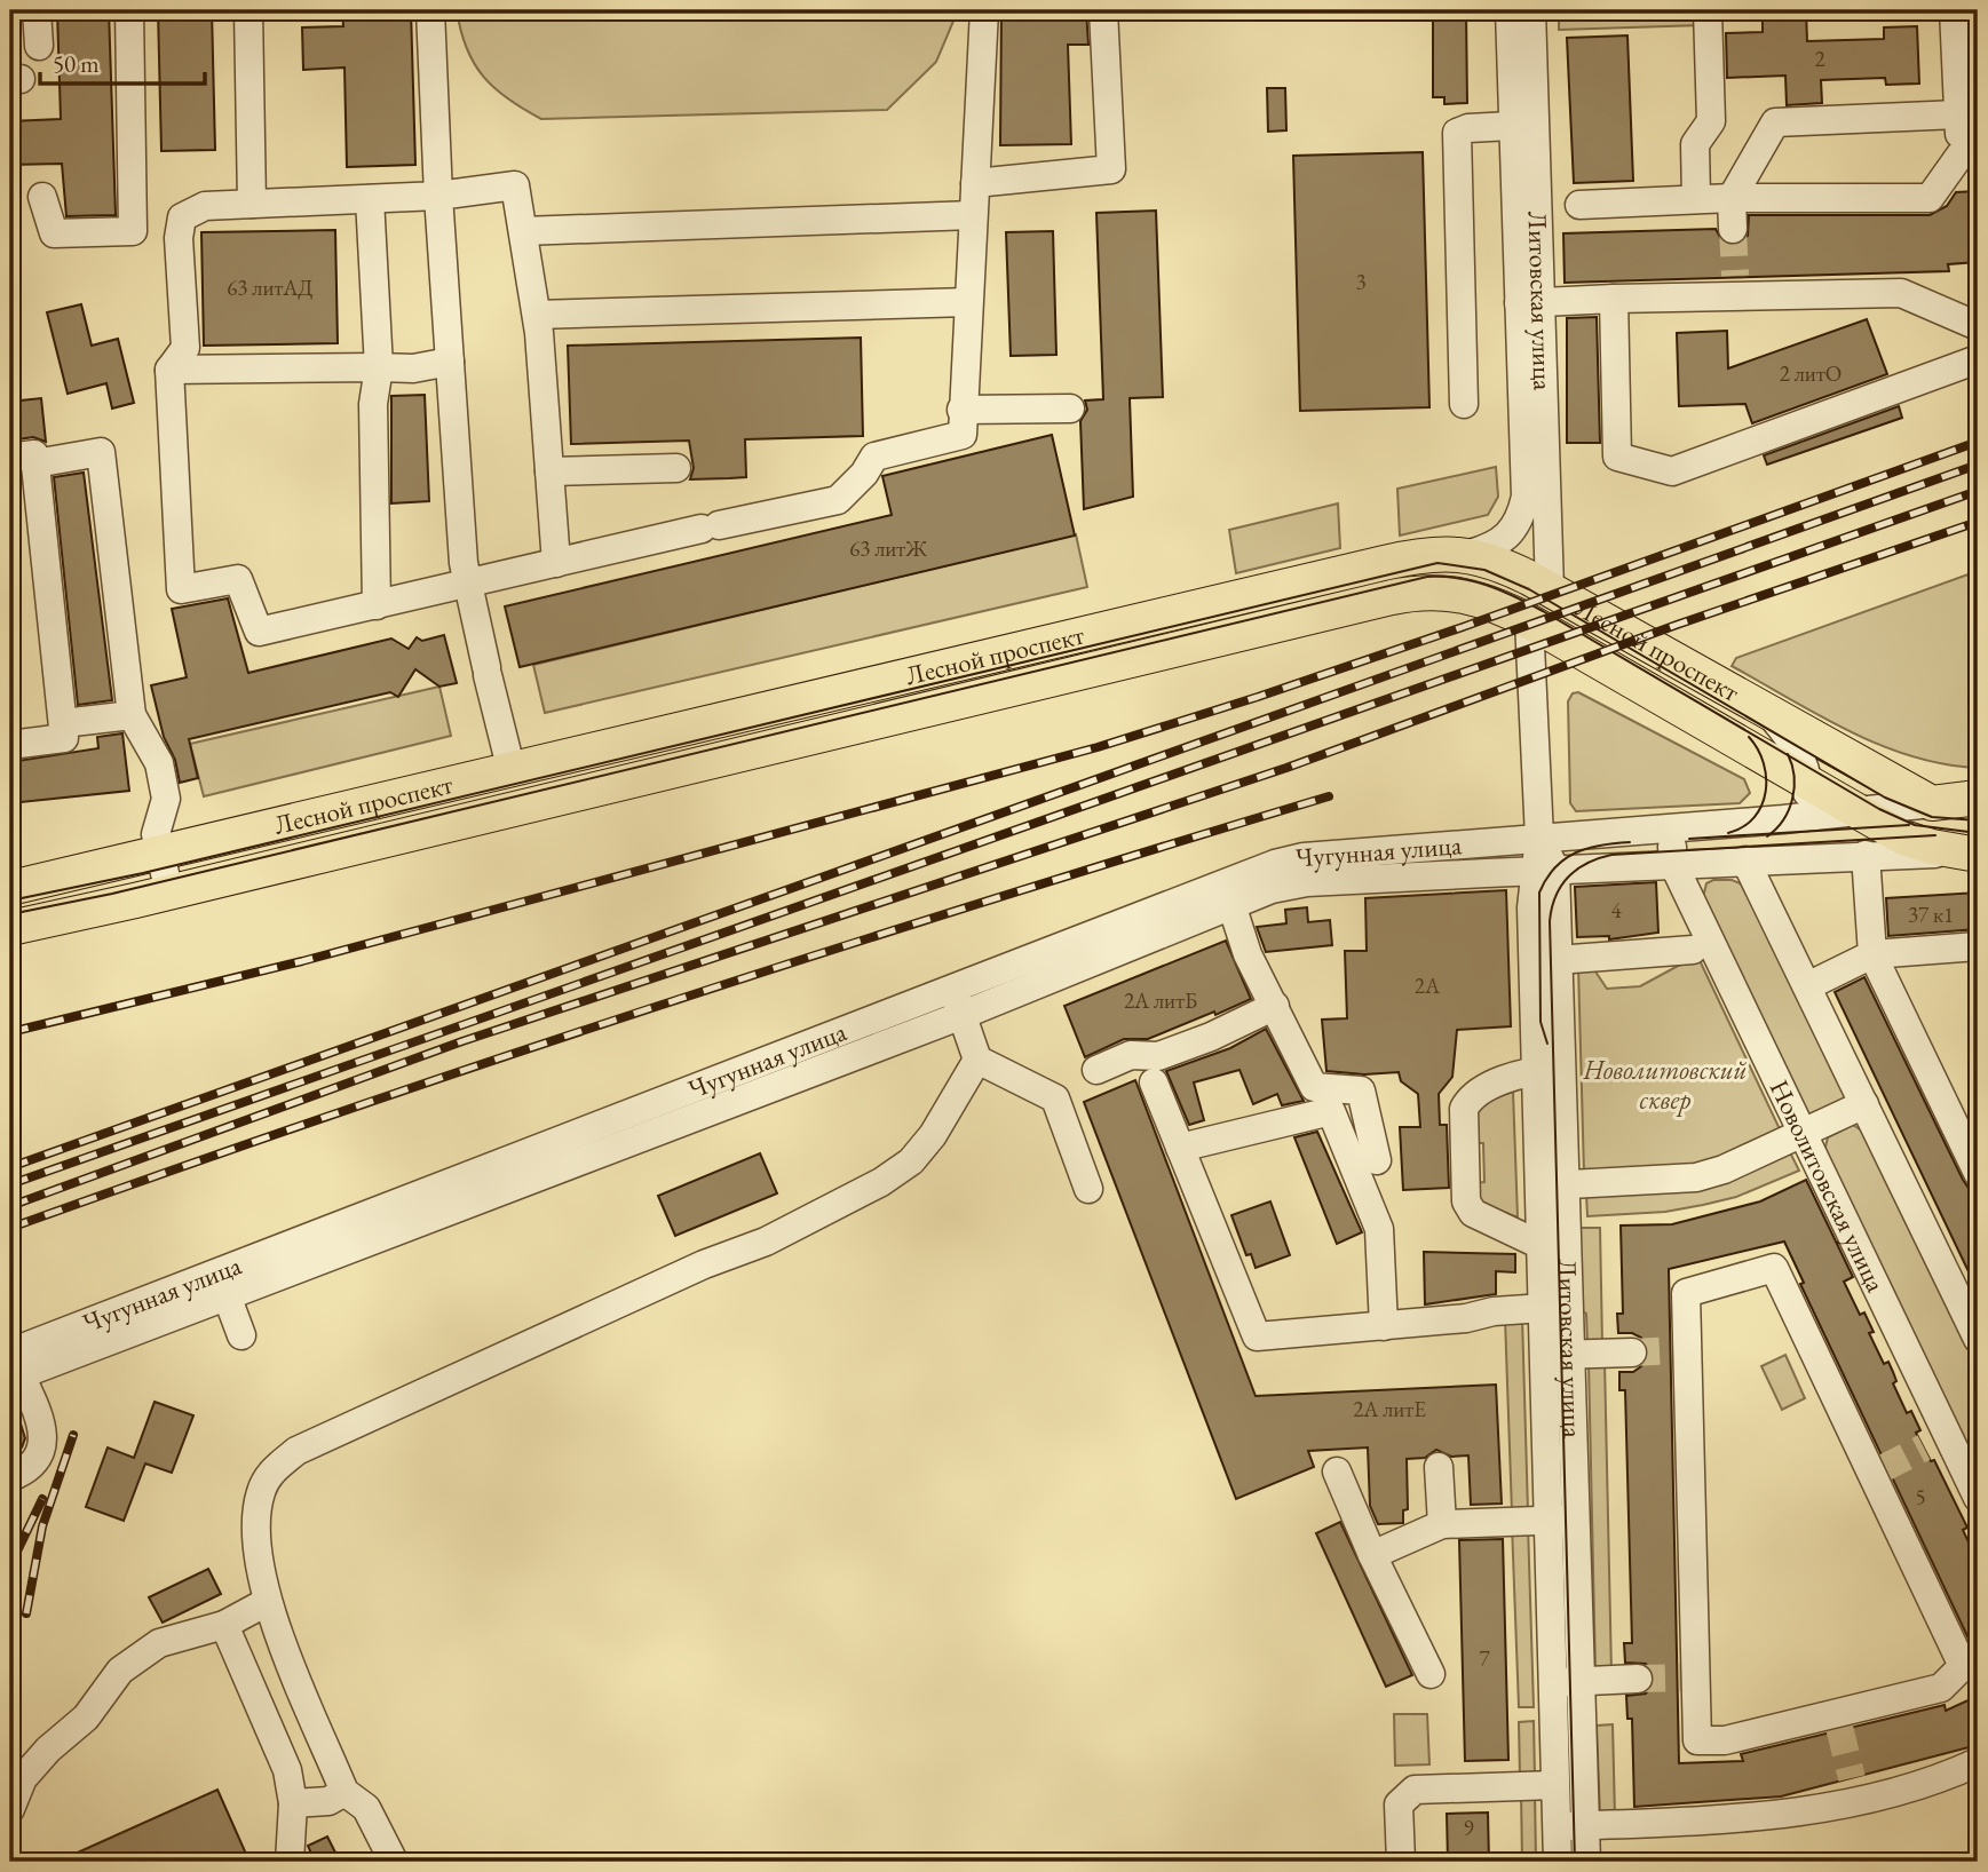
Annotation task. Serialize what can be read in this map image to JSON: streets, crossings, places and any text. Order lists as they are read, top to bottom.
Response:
{
  "streets": {
    "main road": ["Лесной проспект"],
    "street": ["Литовская улица", "Чугунная улица", "Новолитовская улица"]
  },
  "crossings": [
    ["Литовская улица", "Лесной проспект"],
    ["Литовская улица", "Чугунная улица"],
    ["Лесной проспект", "Чугунная улица"],
    ["Лесной проспект", "Новолитовская улица"]
  ],
  "parks": ["Новолитовский сквер"],
  "house_numbers": [
    "2",
    "3",
    "63 литАД",
    "2 литО",
    "63 литЖ",
    "4",
    "37 к1",
    "2А",
    "2А литБ",
    "2А литЕ",
    "5",
    "7",
    "9"
  ],
  "scale_bar": "50 m"
}
